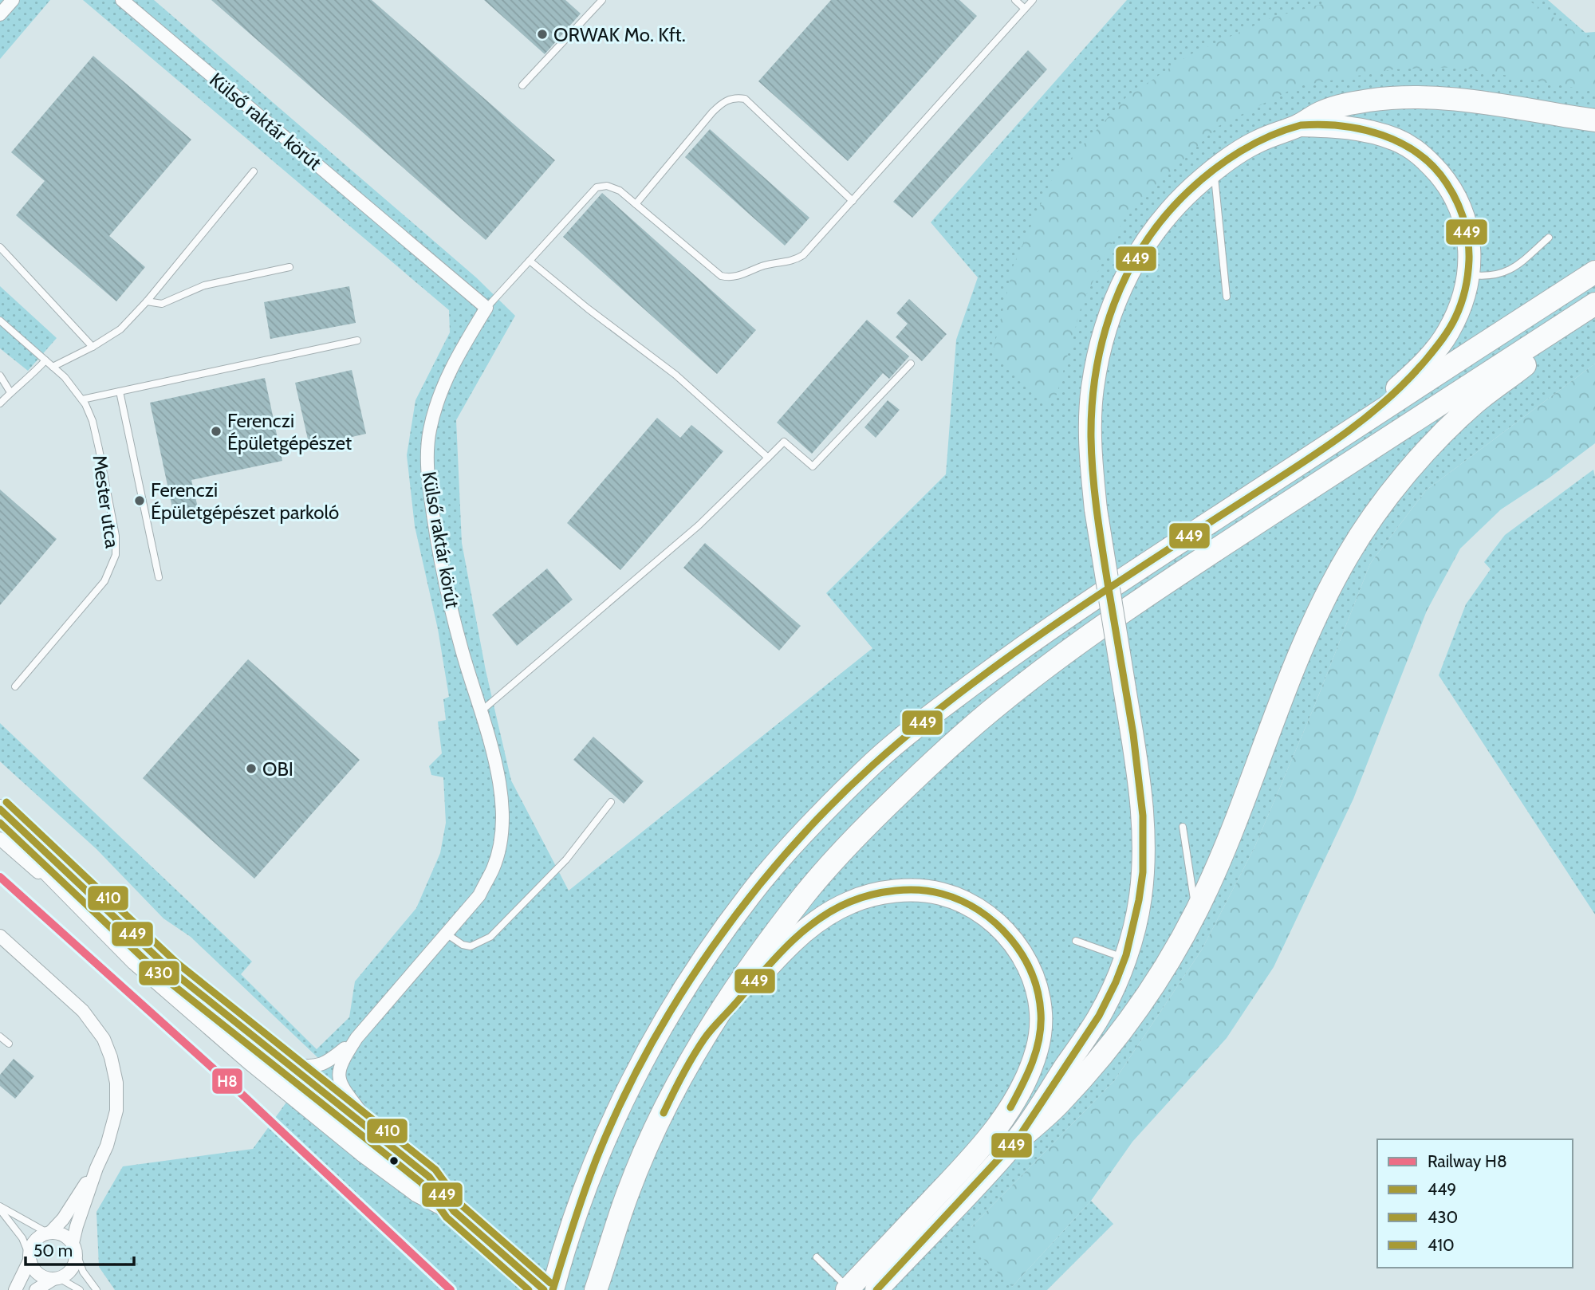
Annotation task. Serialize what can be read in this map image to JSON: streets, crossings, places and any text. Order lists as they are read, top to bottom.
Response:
{
  "streets": {
    "street": ["Külső raktár körút"],
    "lane": ["Mester utca"]
  },
  "places": [
    "ORWAK Mo. Kft.",
    "Ferenczi Épületgépészet",
    "Ferenczi Épületgépészet parkoló",
    "OBI"
  ],
  "lines": [
    "transit line 449",
    "transit line 410",
    "transit line 430",
    "rail line H8"
  ],
  "legend": [
    "Railway H8",
    "449",
    "430",
    "410"
  ],
  "scale_bar": "50 m"
}
